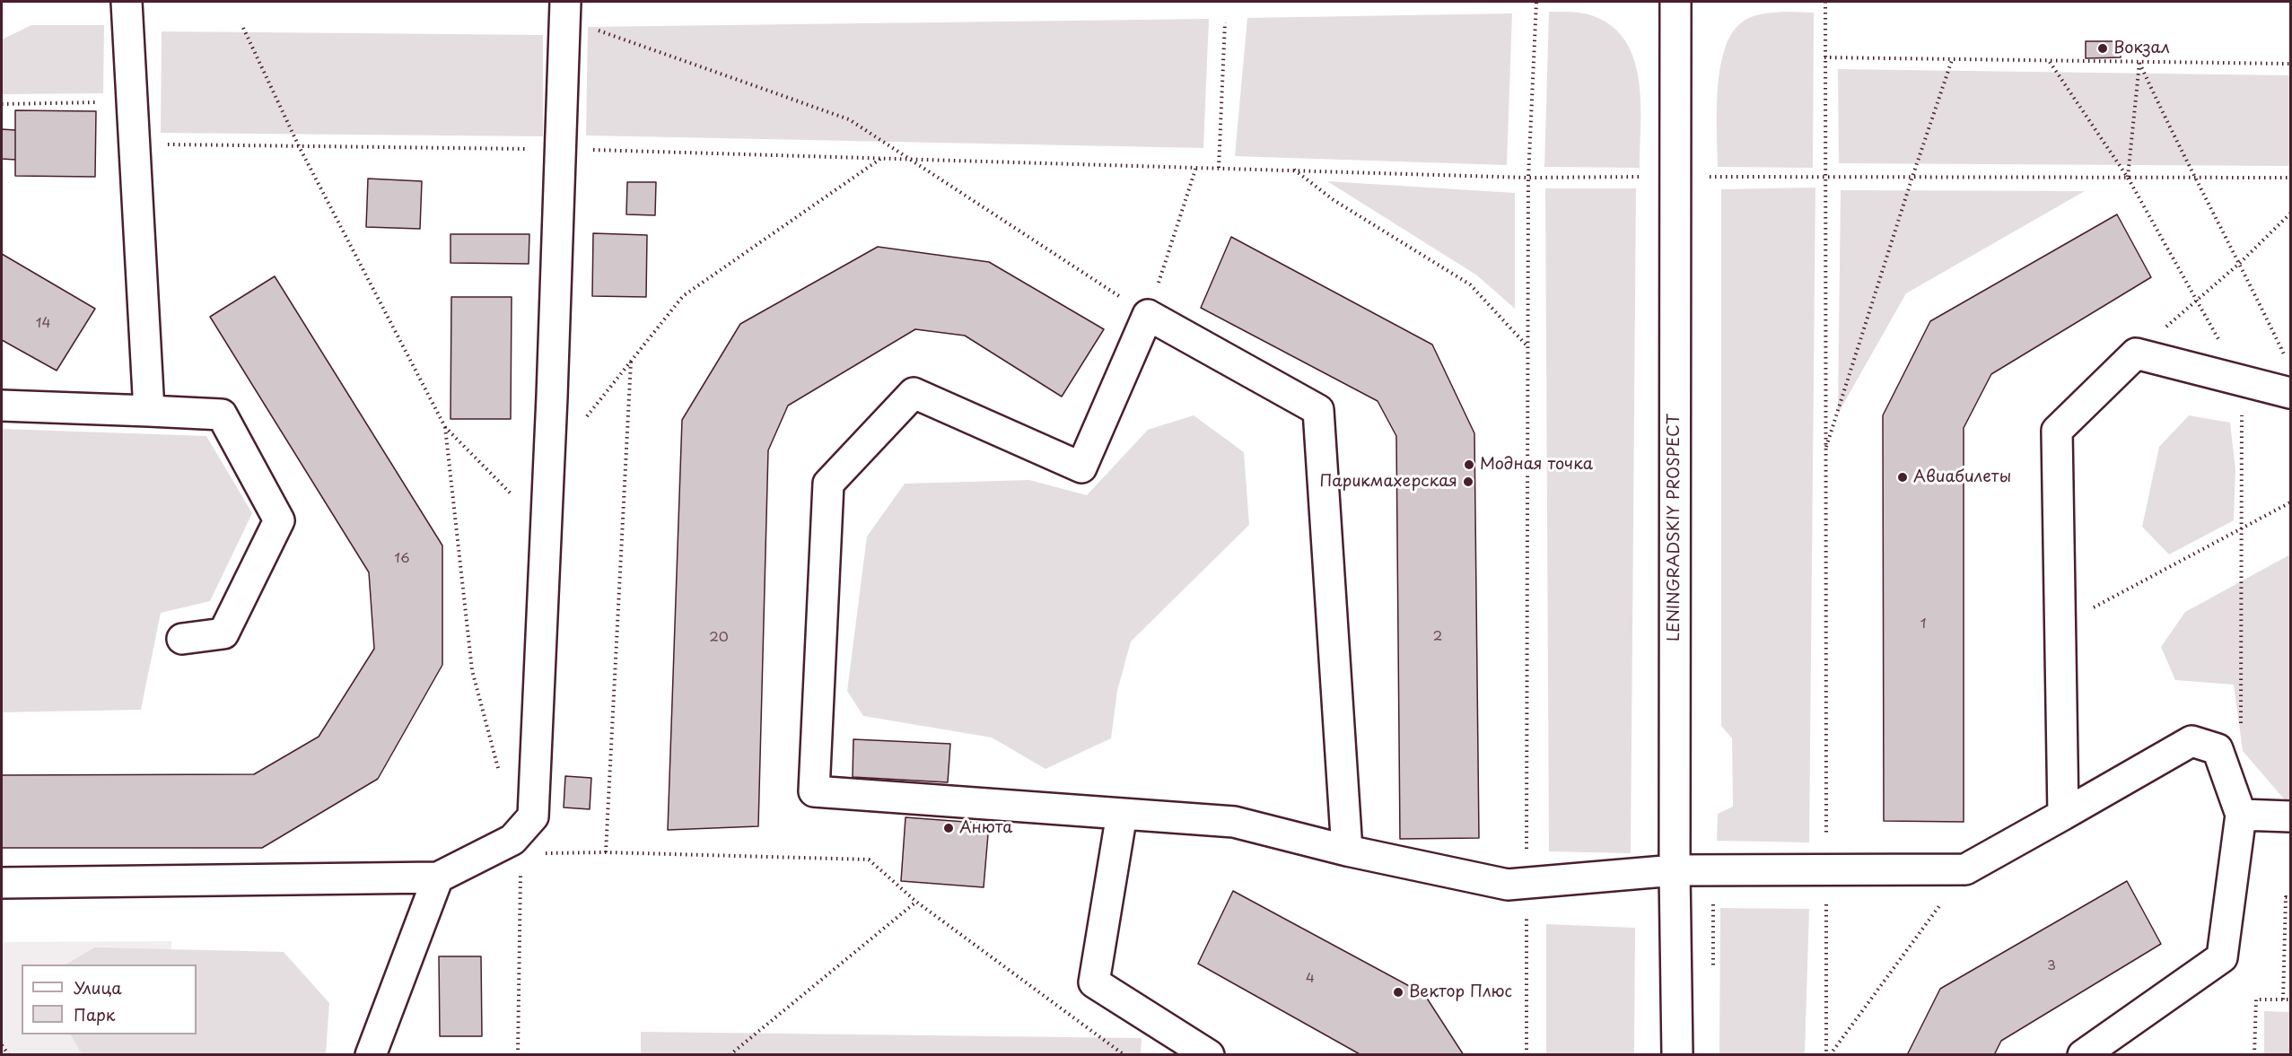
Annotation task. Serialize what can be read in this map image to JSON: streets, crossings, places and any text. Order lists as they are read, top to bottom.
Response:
{
  "streets": {
    "street": ["LENINGRADSKIY PROSPECT"]
  },
  "places": [
    "Вокзал",
    "Модная точка",
    "Авиабилеты",
    "Парикмахерская",
    "Анюта",
    "Вектор Плюс"
  ],
  "house_numbers": [
    "14",
    "16",
    "1",
    "2",
    "20",
    "3",
    "4"
  ],
  "legend": ["Улица", "Парк"]
}
